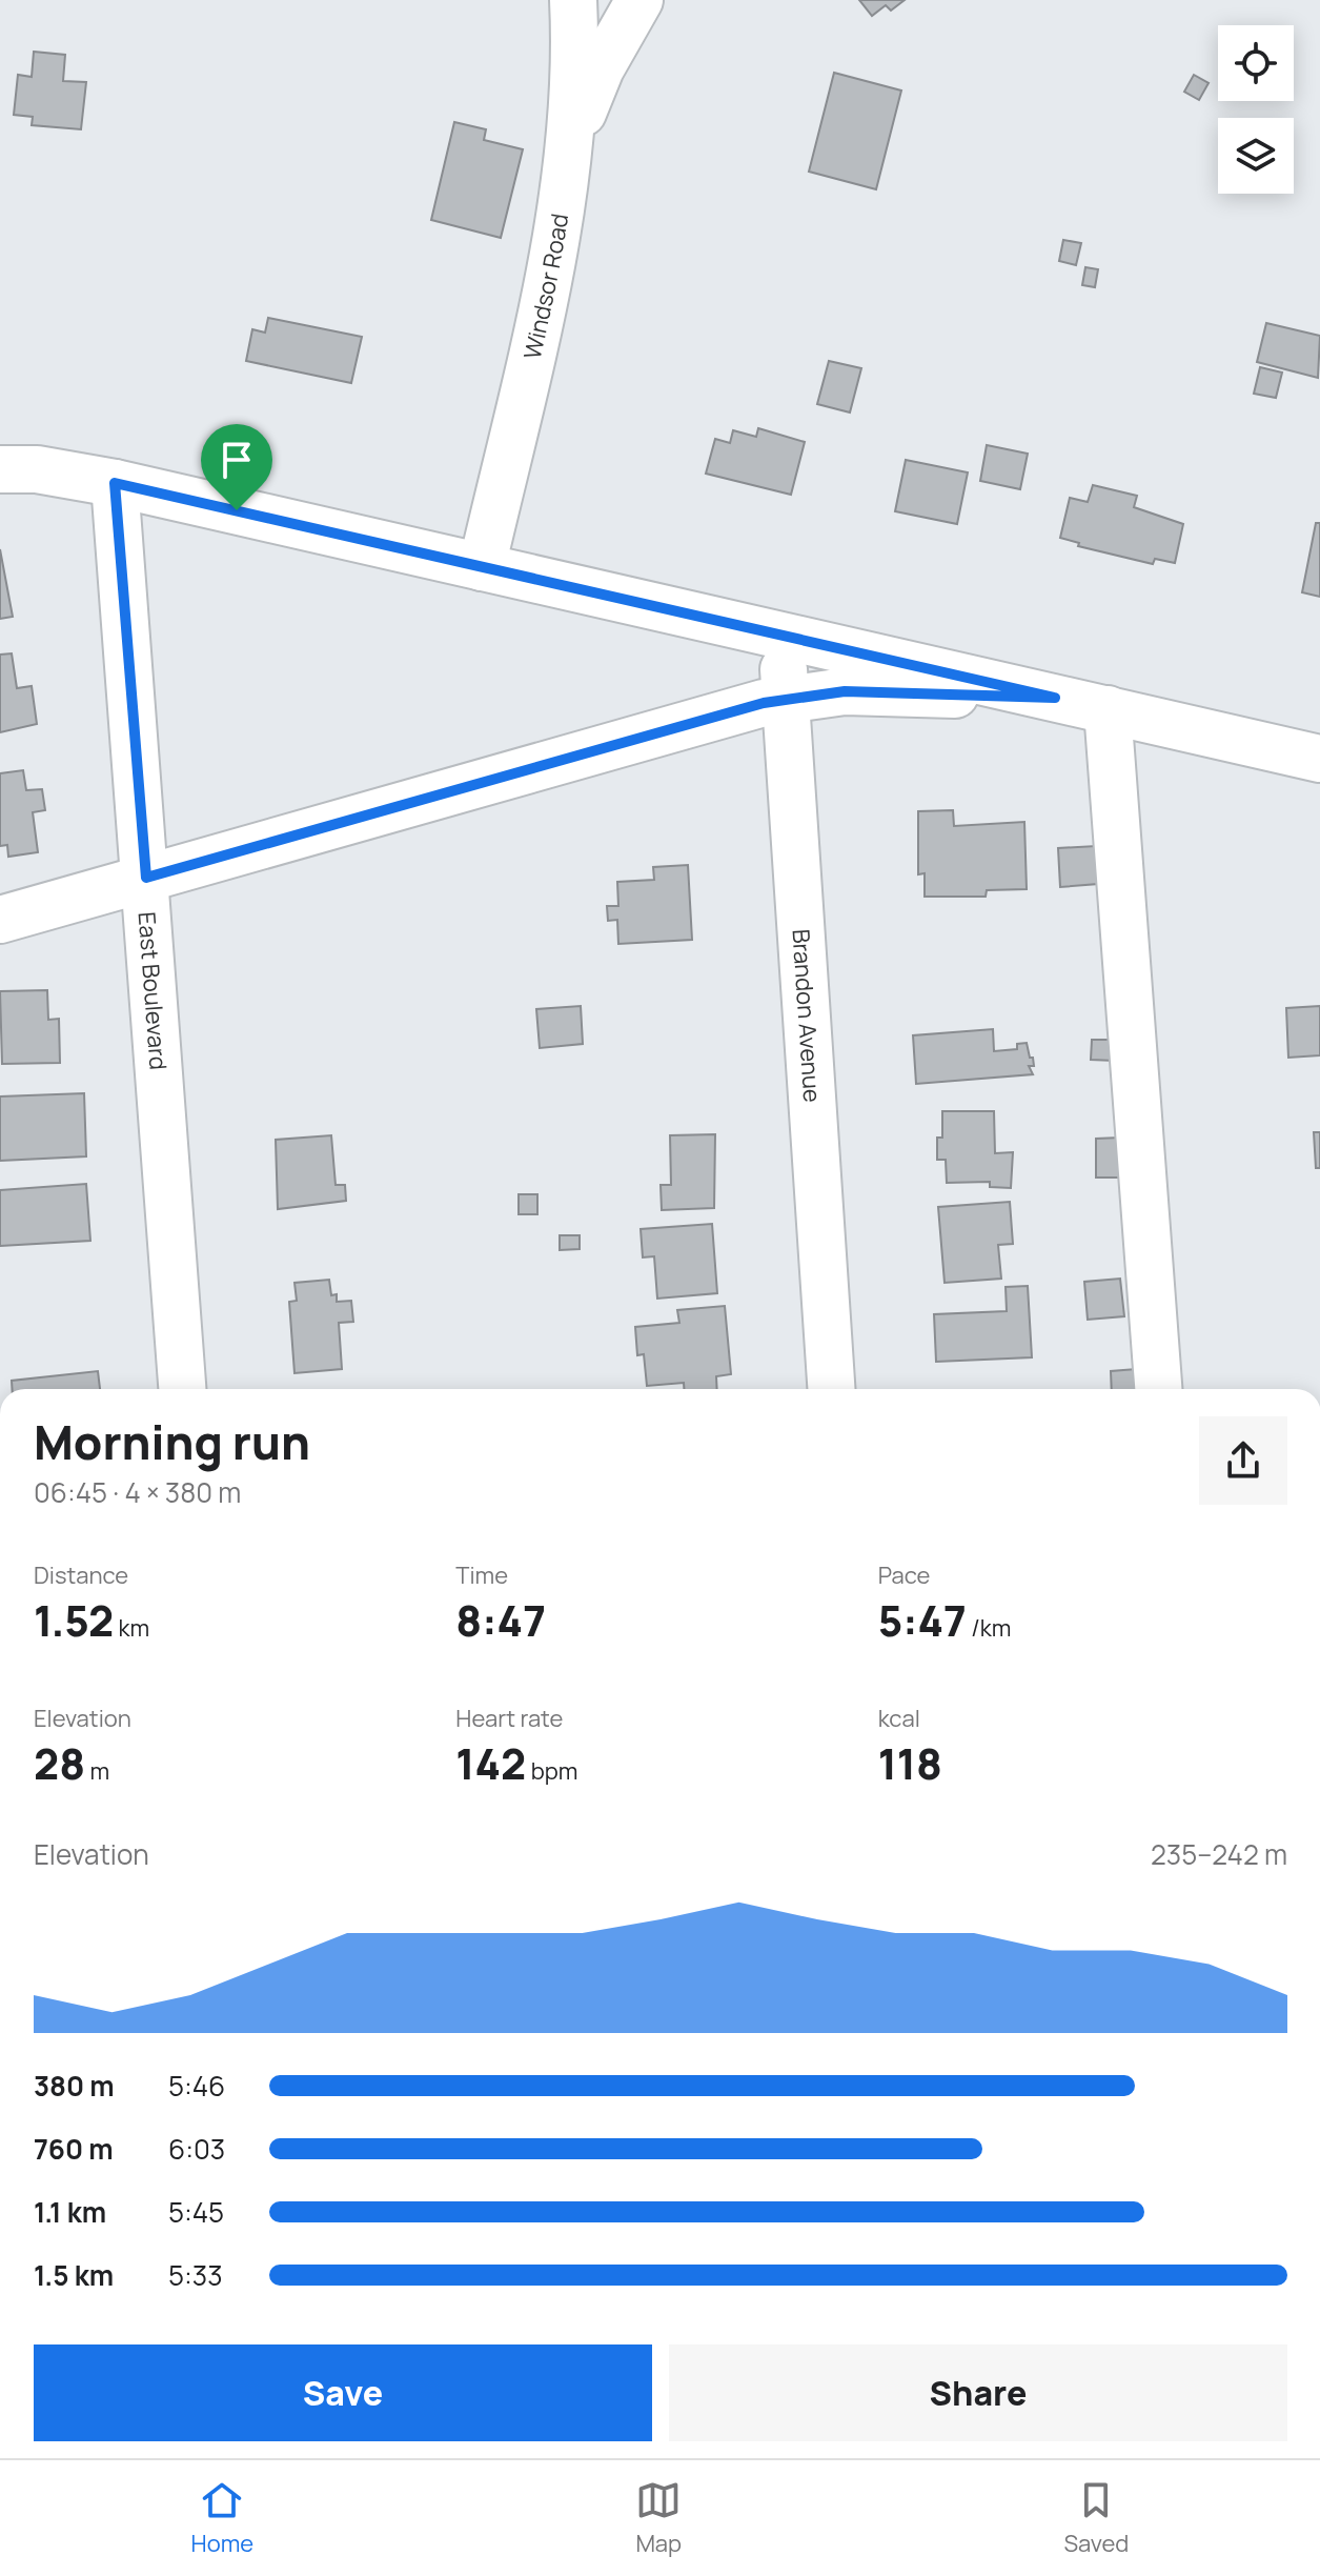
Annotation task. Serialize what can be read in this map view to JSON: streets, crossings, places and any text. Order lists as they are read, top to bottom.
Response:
{
  "streets": {
    "street": ["Windsor Road", "East Boulevard", "Brandon Avenue"]
  },
  "page": {
    "heading": ["Morning run", "06:45 · 4 × 380 m"],
    "stats": [
      ["Distance", "1.52 km"],
      ["Time", "8:47"],
      ["Pace", "5:47 /km"],
      ["Elevation", "28 m"],
      ["Heart rate", "142 bpm"],
      ["kcal", "118"]
    ],
    "chart": ["Elevation", "235–242 m"],
    "list": [
      {
        "name": "380 m",
        "note": "5:46"
      },
      {
        "name": "760 m",
        "note": "6:03"
      },
      {
        "name": "1.1 km",
        "note": "5:45"
      },
      {
        "name": "1.5 km",
        "note": "5:33"
      }
    ],
    "buttons": ["Save", "Share"],
    "tabs": ["Home", "Map", "Saved"]
  }
}
